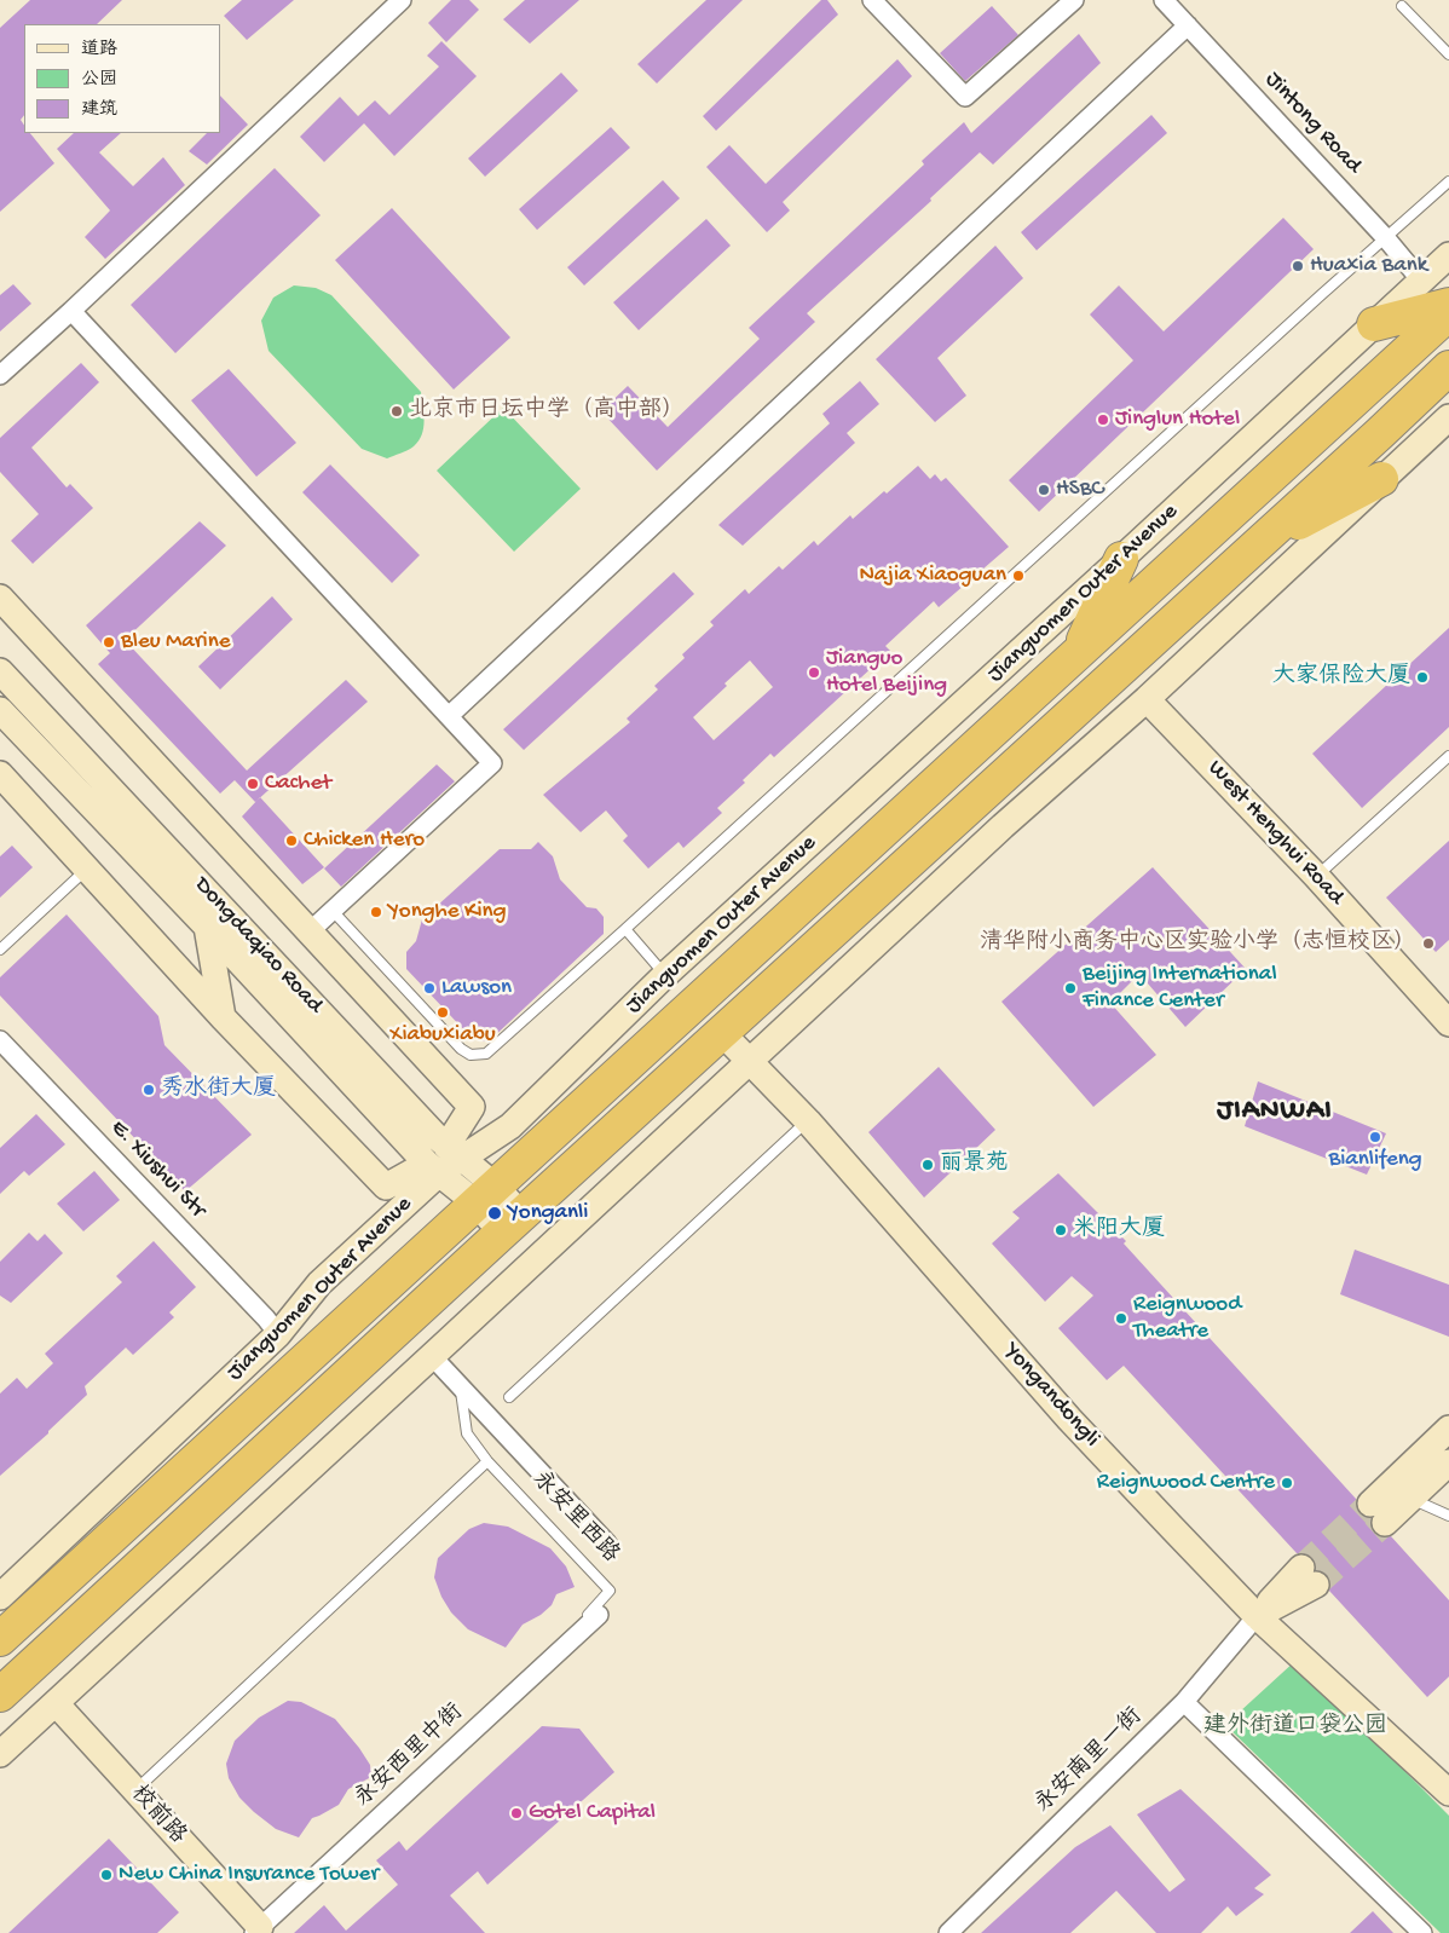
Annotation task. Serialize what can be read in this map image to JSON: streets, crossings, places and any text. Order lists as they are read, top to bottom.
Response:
{
  "streets": {
    "highway": ["Jianguomen Outer Avenue"],
    "street": [
      "Jintong Road",
      "West Henghui Road",
      "Dongdaqiao Road",
      "E. Xiushui Str",
      "Yongandongli",
      "永安里西路",
      "永安西里中街",
      "永安南里一街",
      "校前路"
    ]
  },
  "crossings": [
    ["Jintong Road", "Jianguomen Outer Avenue"],
    ["Jianguomen Outer Avenue", "Dongdaqiao Road"],
    ["Jianguomen Outer Avenue", "E. Xiushui Str"],
    ["Yongandongli", "永安南里一街"],
    ["永安里西路", "永安西里中街"],
    ["永安西里中街", "校前路"]
  ],
  "districts": ["JIANWAI"],
  "parks": ["建外街道口袋公园"],
  "places": [
    "Huaxia Bank",
    "北京市日坛中学（高中部）",
    "Jinglun Hotel",
    "HSBC",
    "Najia Xiaoguan",
    "Bleu Marine",
    "Jianguo Hotel Beijing",
    "大家保险大厦",
    "Cachet",
    "Chicken Hero",
    "Yonghe King",
    "清华附小商务中心区实验小学（志恒校区）",
    "Lawson",
    "Beijing International Finance Center",
    "Xiabuxiabu",
    "秀水街大厦",
    "Bianlifeng",
    "丽景苑",
    "Yonganli",
    "米阳大厦",
    "Reignwood Theatre",
    "Reignwood Centre",
    "Gotel Capital",
    "New China Insurance Tower"
  ],
  "legend": ["道路", "公园", "建筑"]
}
